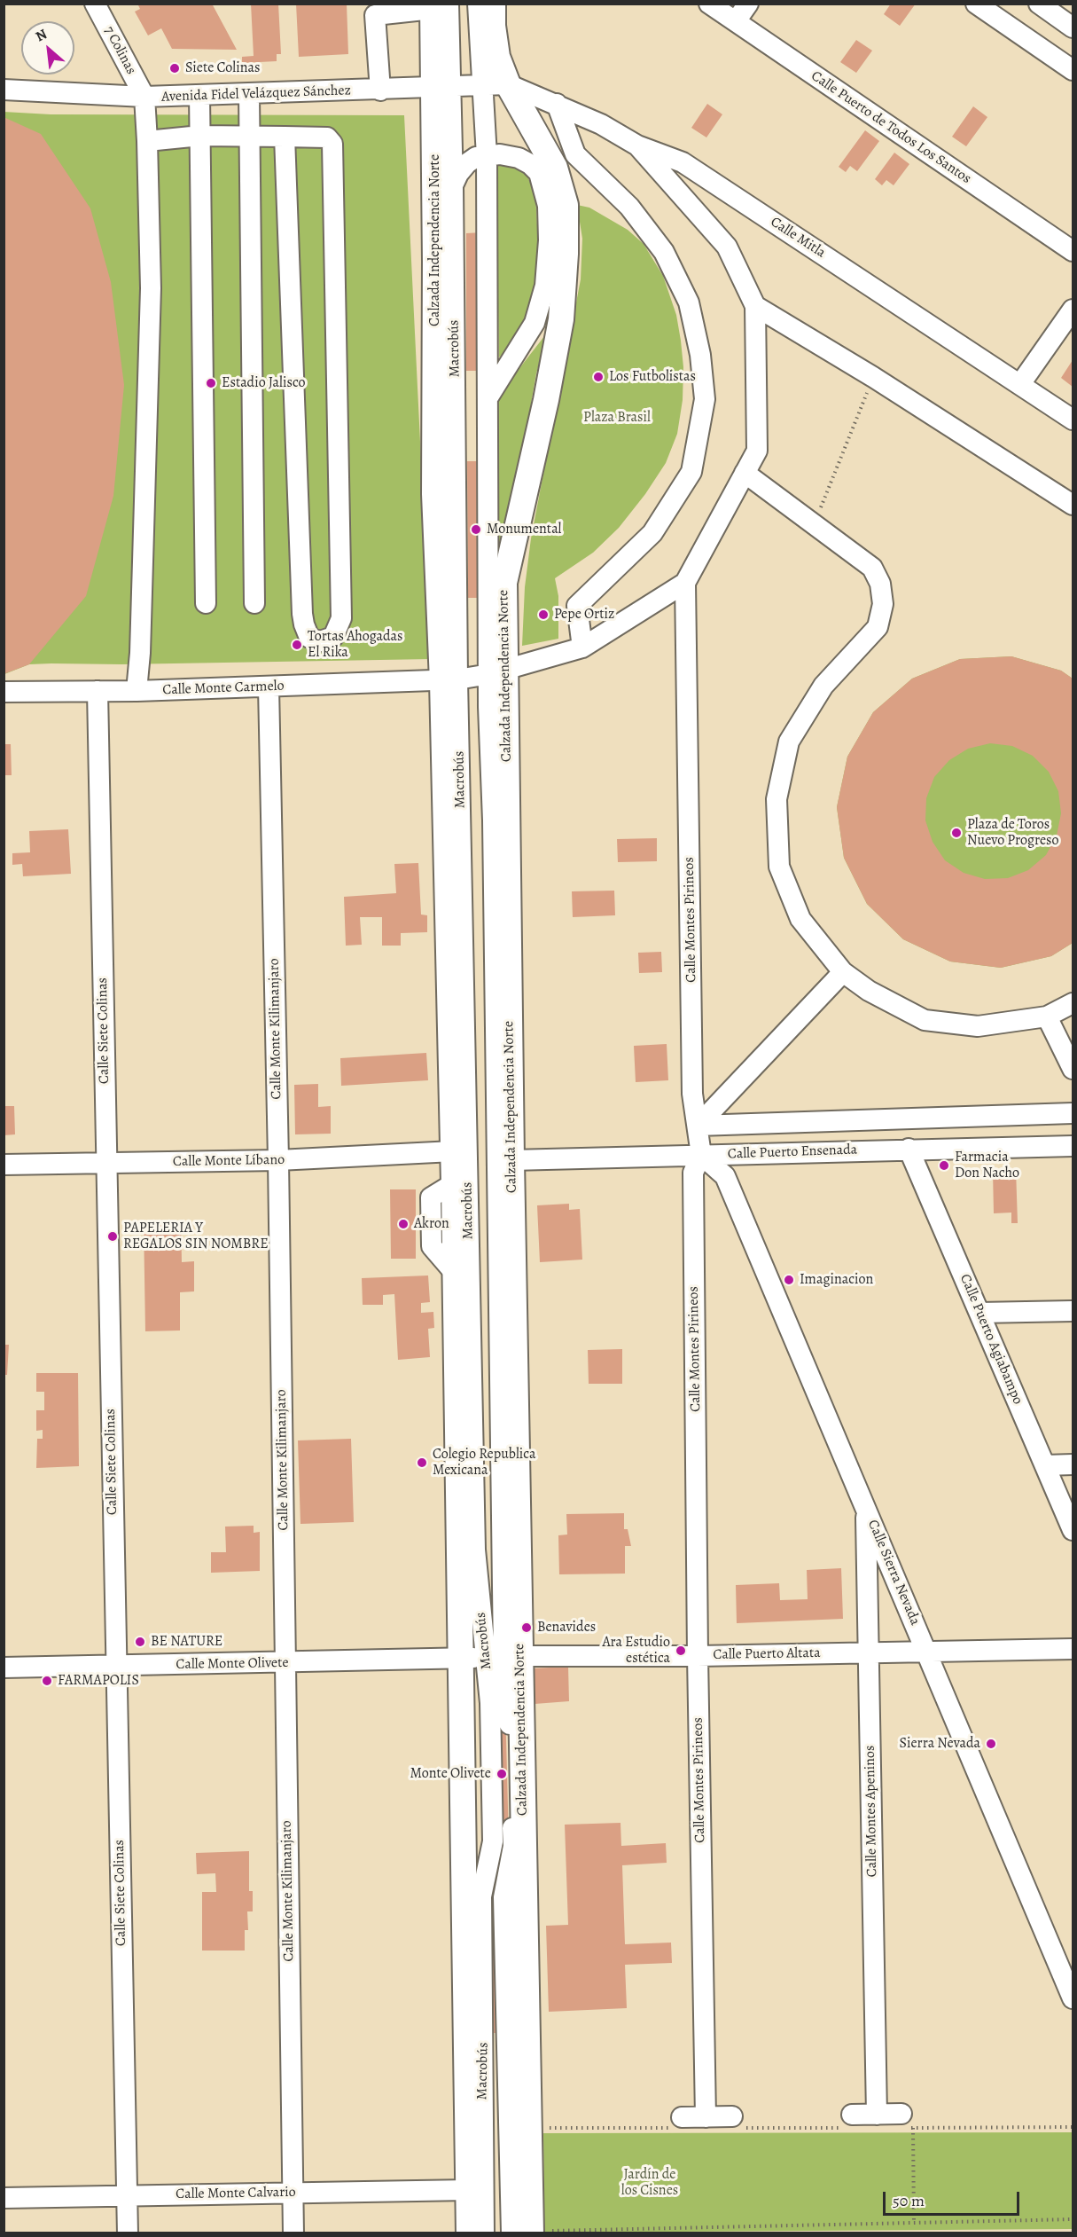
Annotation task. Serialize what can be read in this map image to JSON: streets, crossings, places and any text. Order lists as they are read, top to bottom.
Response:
{
  "streets": {
    "main road": ["Calzada Independencia Norte"],
    "street": [
      "7 Colinas",
      "Avenida Fidel Velázquez Sánchez",
      "Calle Puerto de Todos Los Santos",
      "Calle Mitla",
      "Macrobús",
      "Calle Monte Carmelo",
      "Calle Montes Pirineos",
      "Calle Monte Kilimanjaro",
      "Calle Siete Colinas",
      "Calle Puerto Ensenada",
      "Calle Monte Líbano",
      "Calle Puerto Agiabampo",
      "Calle Sierra Nevada",
      "Calle Puerto Altata",
      "Calle Monte Olivete",
      "Calle Montes Apeninos",
      "Calle Monte Calvario"
    ]
  },
  "crossings": [
    ["7 Colinas", "Avenida Fidel Velázquez Sánchez"],
    ["Avenida Fidel Velázquez Sánchez", "Calle Mitla"],
    ["Avenida Fidel Velázquez Sánchez", "Calzada Independencia Norte"],
    ["Avenida Fidel Velázquez Sánchez", "Macrobús"],
    ["Calle Mitla", "Calzada Independencia Norte"],
    ["Calzada Independencia Norte", "Macrobús"],
    ["Calzada Independencia Norte", "Calle Monte Carmelo"],
    ["Calzada Independencia Norte", "Calle Puerto Ensenada"],
    ["Calzada Independencia Norte", "Calle Monte Líbano"],
    ["Calzada Independencia Norte", "Calle Puerto Altata"],
    ["Calzada Independencia Norte", "Calle Monte Olivete"],
    ["Calzada Independencia Norte", "Calle Monte Calvario"],
    ["Macrobús", "Calle Monte Carmelo"],
    ["Macrobús", "Calle Puerto Altata"],
    ["Macrobús", "Calle Monte Olivete"],
    ["Calle Monte Carmelo", "Calle Monte Kilimanjaro"],
    ["Calle Monte Carmelo", "Calle Siete Colinas"],
    ["Calle Montes Pirineos", "Calle Puerto Ensenada"],
    ["Calle Montes Pirineos", "Calle Sierra Nevada"],
    ["Calle Montes Pirineos", "Calle Puerto Altata"],
    ["Calle Monte Kilimanjaro", "Calle Monte Líbano"],
    ["Calle Monte Kilimanjaro", "Calle Monte Olivete"],
    ["Calle Monte Kilimanjaro", "Calle Monte Calvario"],
    ["Calle Siete Colinas", "Calle Monte Líbano"],
    ["Calle Siete Colinas", "Calle Monte Olivete"],
    ["Calle Siete Colinas", "Calle Monte Calvario"],
    ["Calle Puerto Ensenada", "Calle Puerto Agiabampo"],
    ["Calle Puerto Ensenada", "Calle Sierra Nevada"],
    ["Calle Sierra Nevada", "Calle Puerto Altata"],
    ["Calle Sierra Nevada", "Calle Montes Apeninos"],
    ["Calle Puerto Altata", "Calle Monte Olivete"],
    ["Calle Puerto Altata", "Calle Montes Apeninos"]
  ],
  "parks": ["Plaza Brasil", "Jardín de los Cisnes"],
  "places": [
    "Siete Colinas",
    "Los Futbolistas",
    "Estadio Jalisco",
    "Monumental",
    "Pepe Ortiz",
    "Tortas Ahogadas El Rika",
    "Plaza de Toros Nuevo Progreso",
    "Farmacia Don Nacho",
    "Akron",
    "PAPELERIA Y REGALOS SIN NOMBRE",
    "Imaginacion",
    "Colegio Republica Mexicana",
    "Benavides",
    "BE NATURE",
    "Ara Estudio estética",
    "FARMAPOLIS",
    "Sierra Nevada",
    "Monte Olivete"
  ],
  "scale_bar": "50 m",
  "north": "top left"
}
